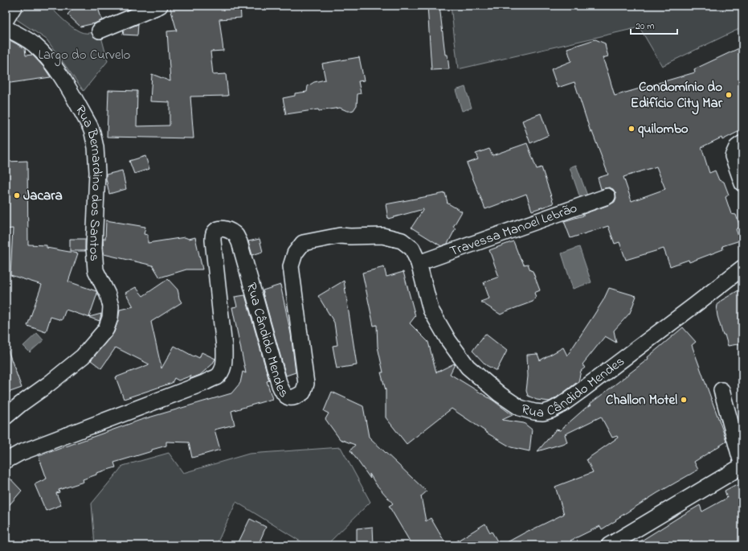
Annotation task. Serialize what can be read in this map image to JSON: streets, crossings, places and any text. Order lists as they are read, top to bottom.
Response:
{
  "streets": {
    "street": ["Rua Bernardino dos Santos", "Travessa Manoel Lebrão", "Rua Cândido Mendes"]
  },
  "crossings": [
    ["Travessa Manoel Lebrão", "Rua Cândido Mendes"]
  ],
  "parks": ["Largo do Curvelo"],
  "places": [
    "Condomínio do Edifício City Mar",
    "quilombo",
    "Jacara",
    "Challon Motel"
  ],
  "scale_bar": "20 m"
}
